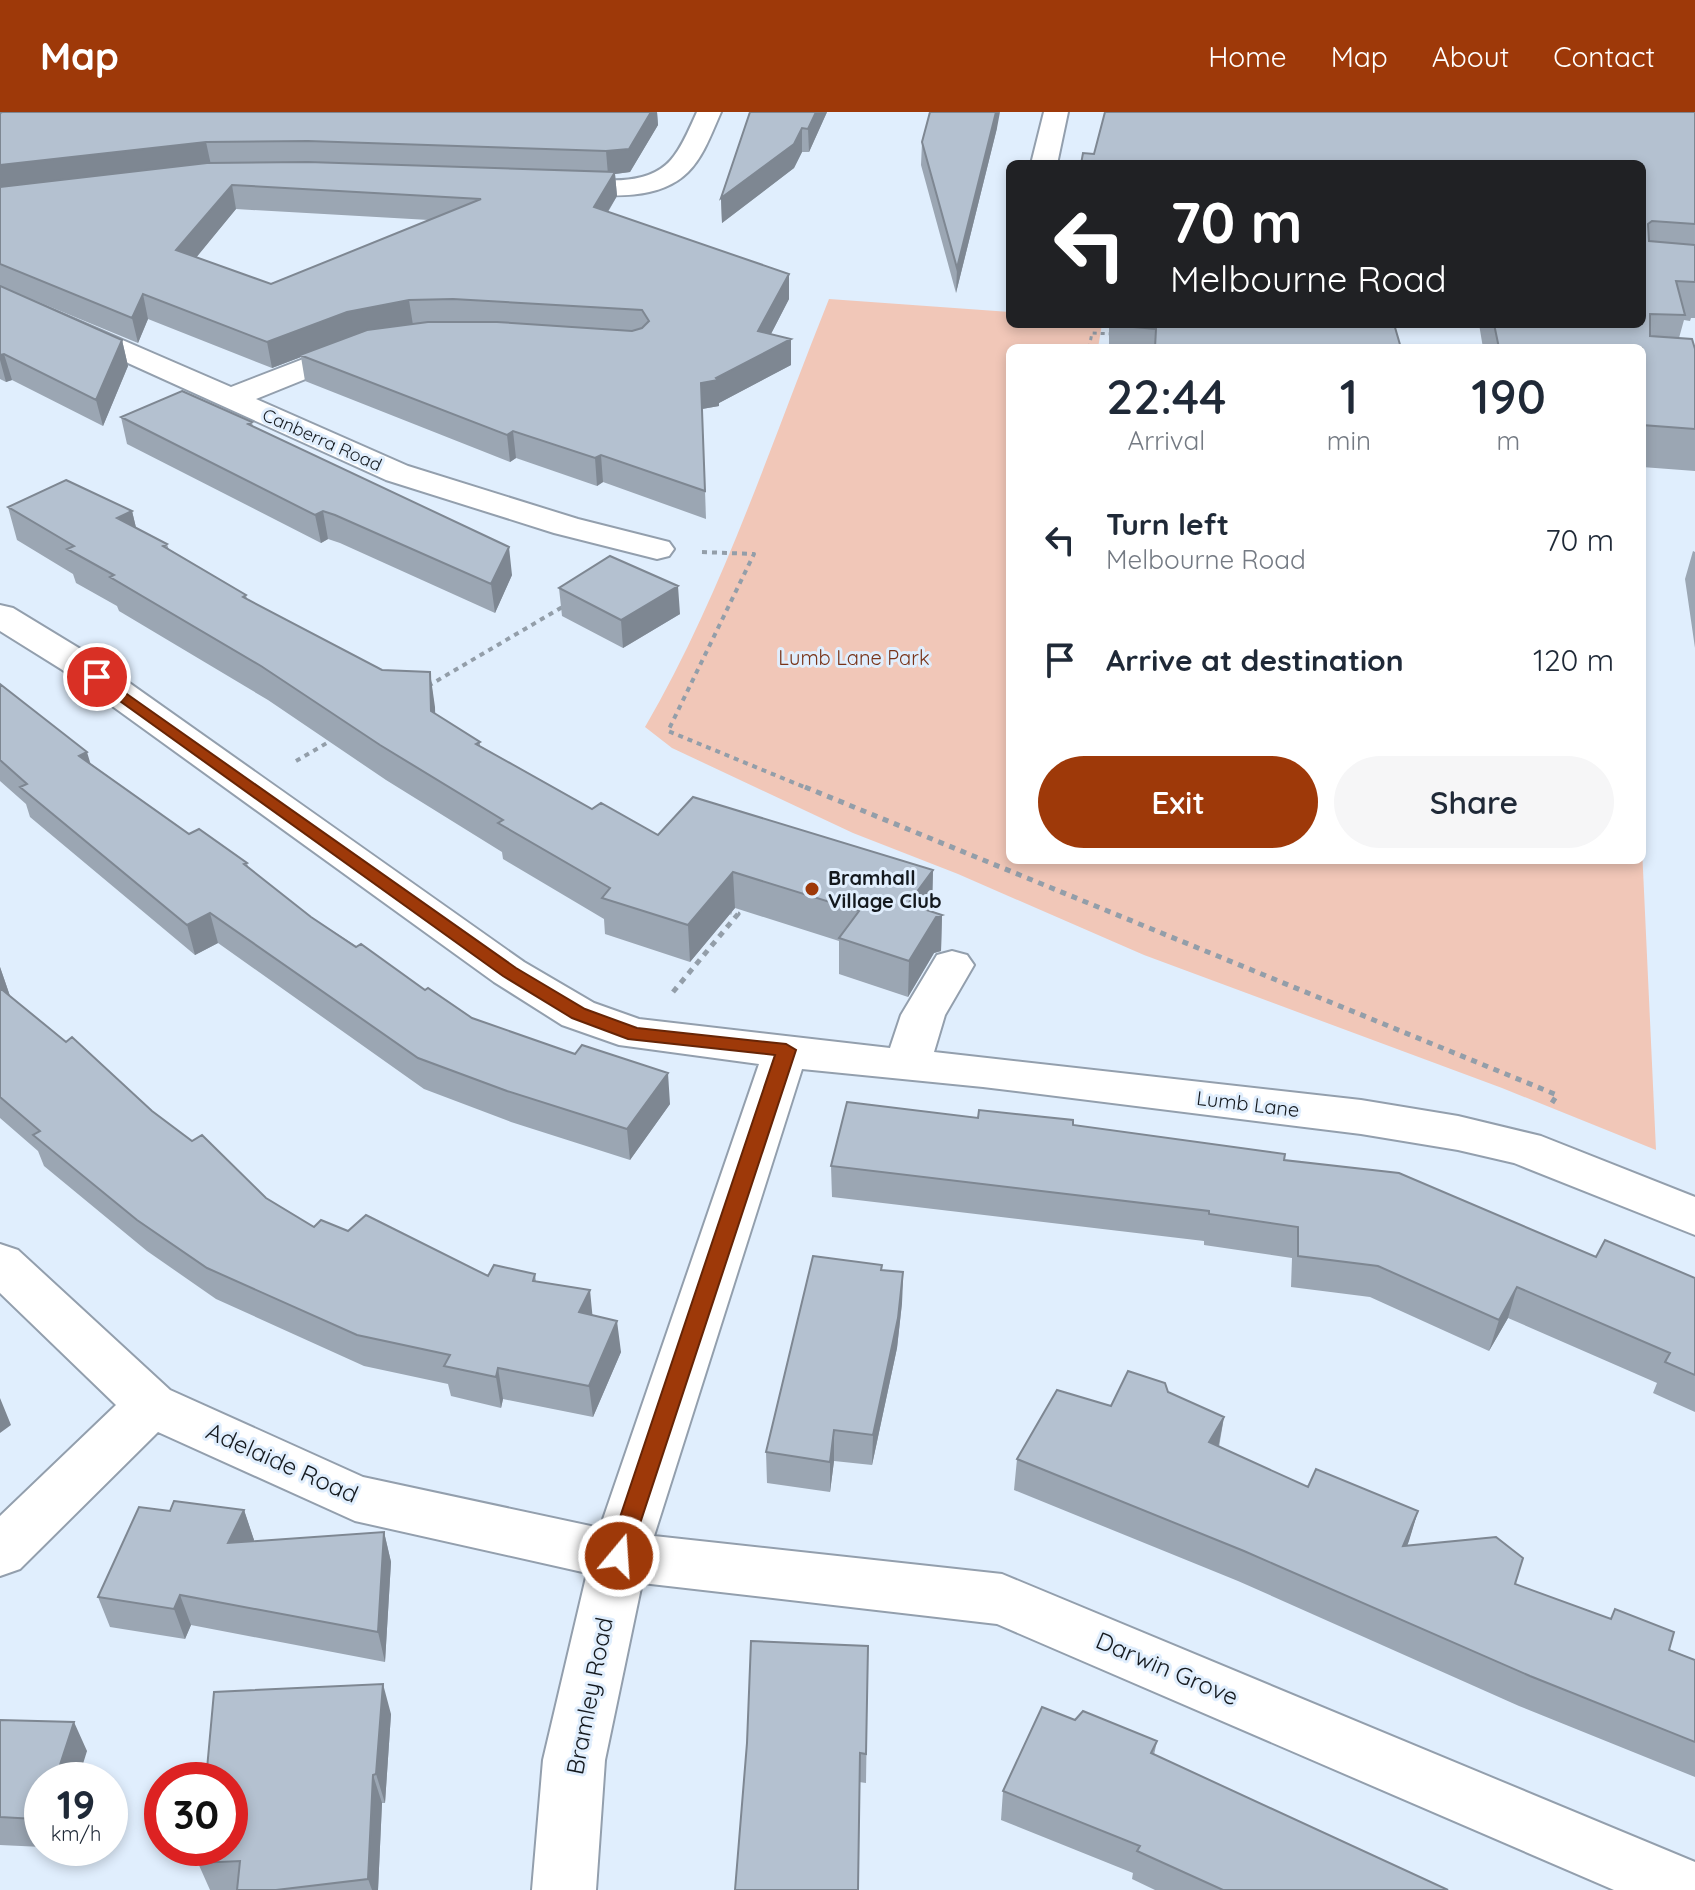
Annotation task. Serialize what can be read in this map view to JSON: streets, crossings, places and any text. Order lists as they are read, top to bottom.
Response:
{
  "streets": {
    "street": [
      "Canberra Road",
      "Lumb Lane",
      "Adelaide Road",
      "Darwin Grove",
      "Bramley Road"
    ]
  },
  "crossings": [
    ["Lumb Lane", "Bramley Road"],
    ["Adelaide Road", "Darwin Grove"],
    ["Adelaide Road", "Bramley Road"],
    ["Darwin Grove", "Bramley Road"]
  ],
  "parks": ["Lumb Lane Park"],
  "places": ["Bramhall Village Club"],
  "page": {
    "header": "Map",
    "nav": [
      "Home",
      "Map",
      "About",
      "Contact"
    ],
    "turn": ["70 m", "Melbourne Road"],
    "eta": [
      "22:44",
      "Arrival",
      "1",
      "min",
      "190",
      "m"
    ],
    "list": [
      {
        "name": "Turn left",
        "note": "Melbourne Road",
        "value": "70 m"
      },
      {
        "name": "Arrive at destination",
        "value": "120 m"
      }
    ],
    "buttons": ["Exit", "Share"],
    "speed": "19 km/h",
    "limit": "30"
  }
}
